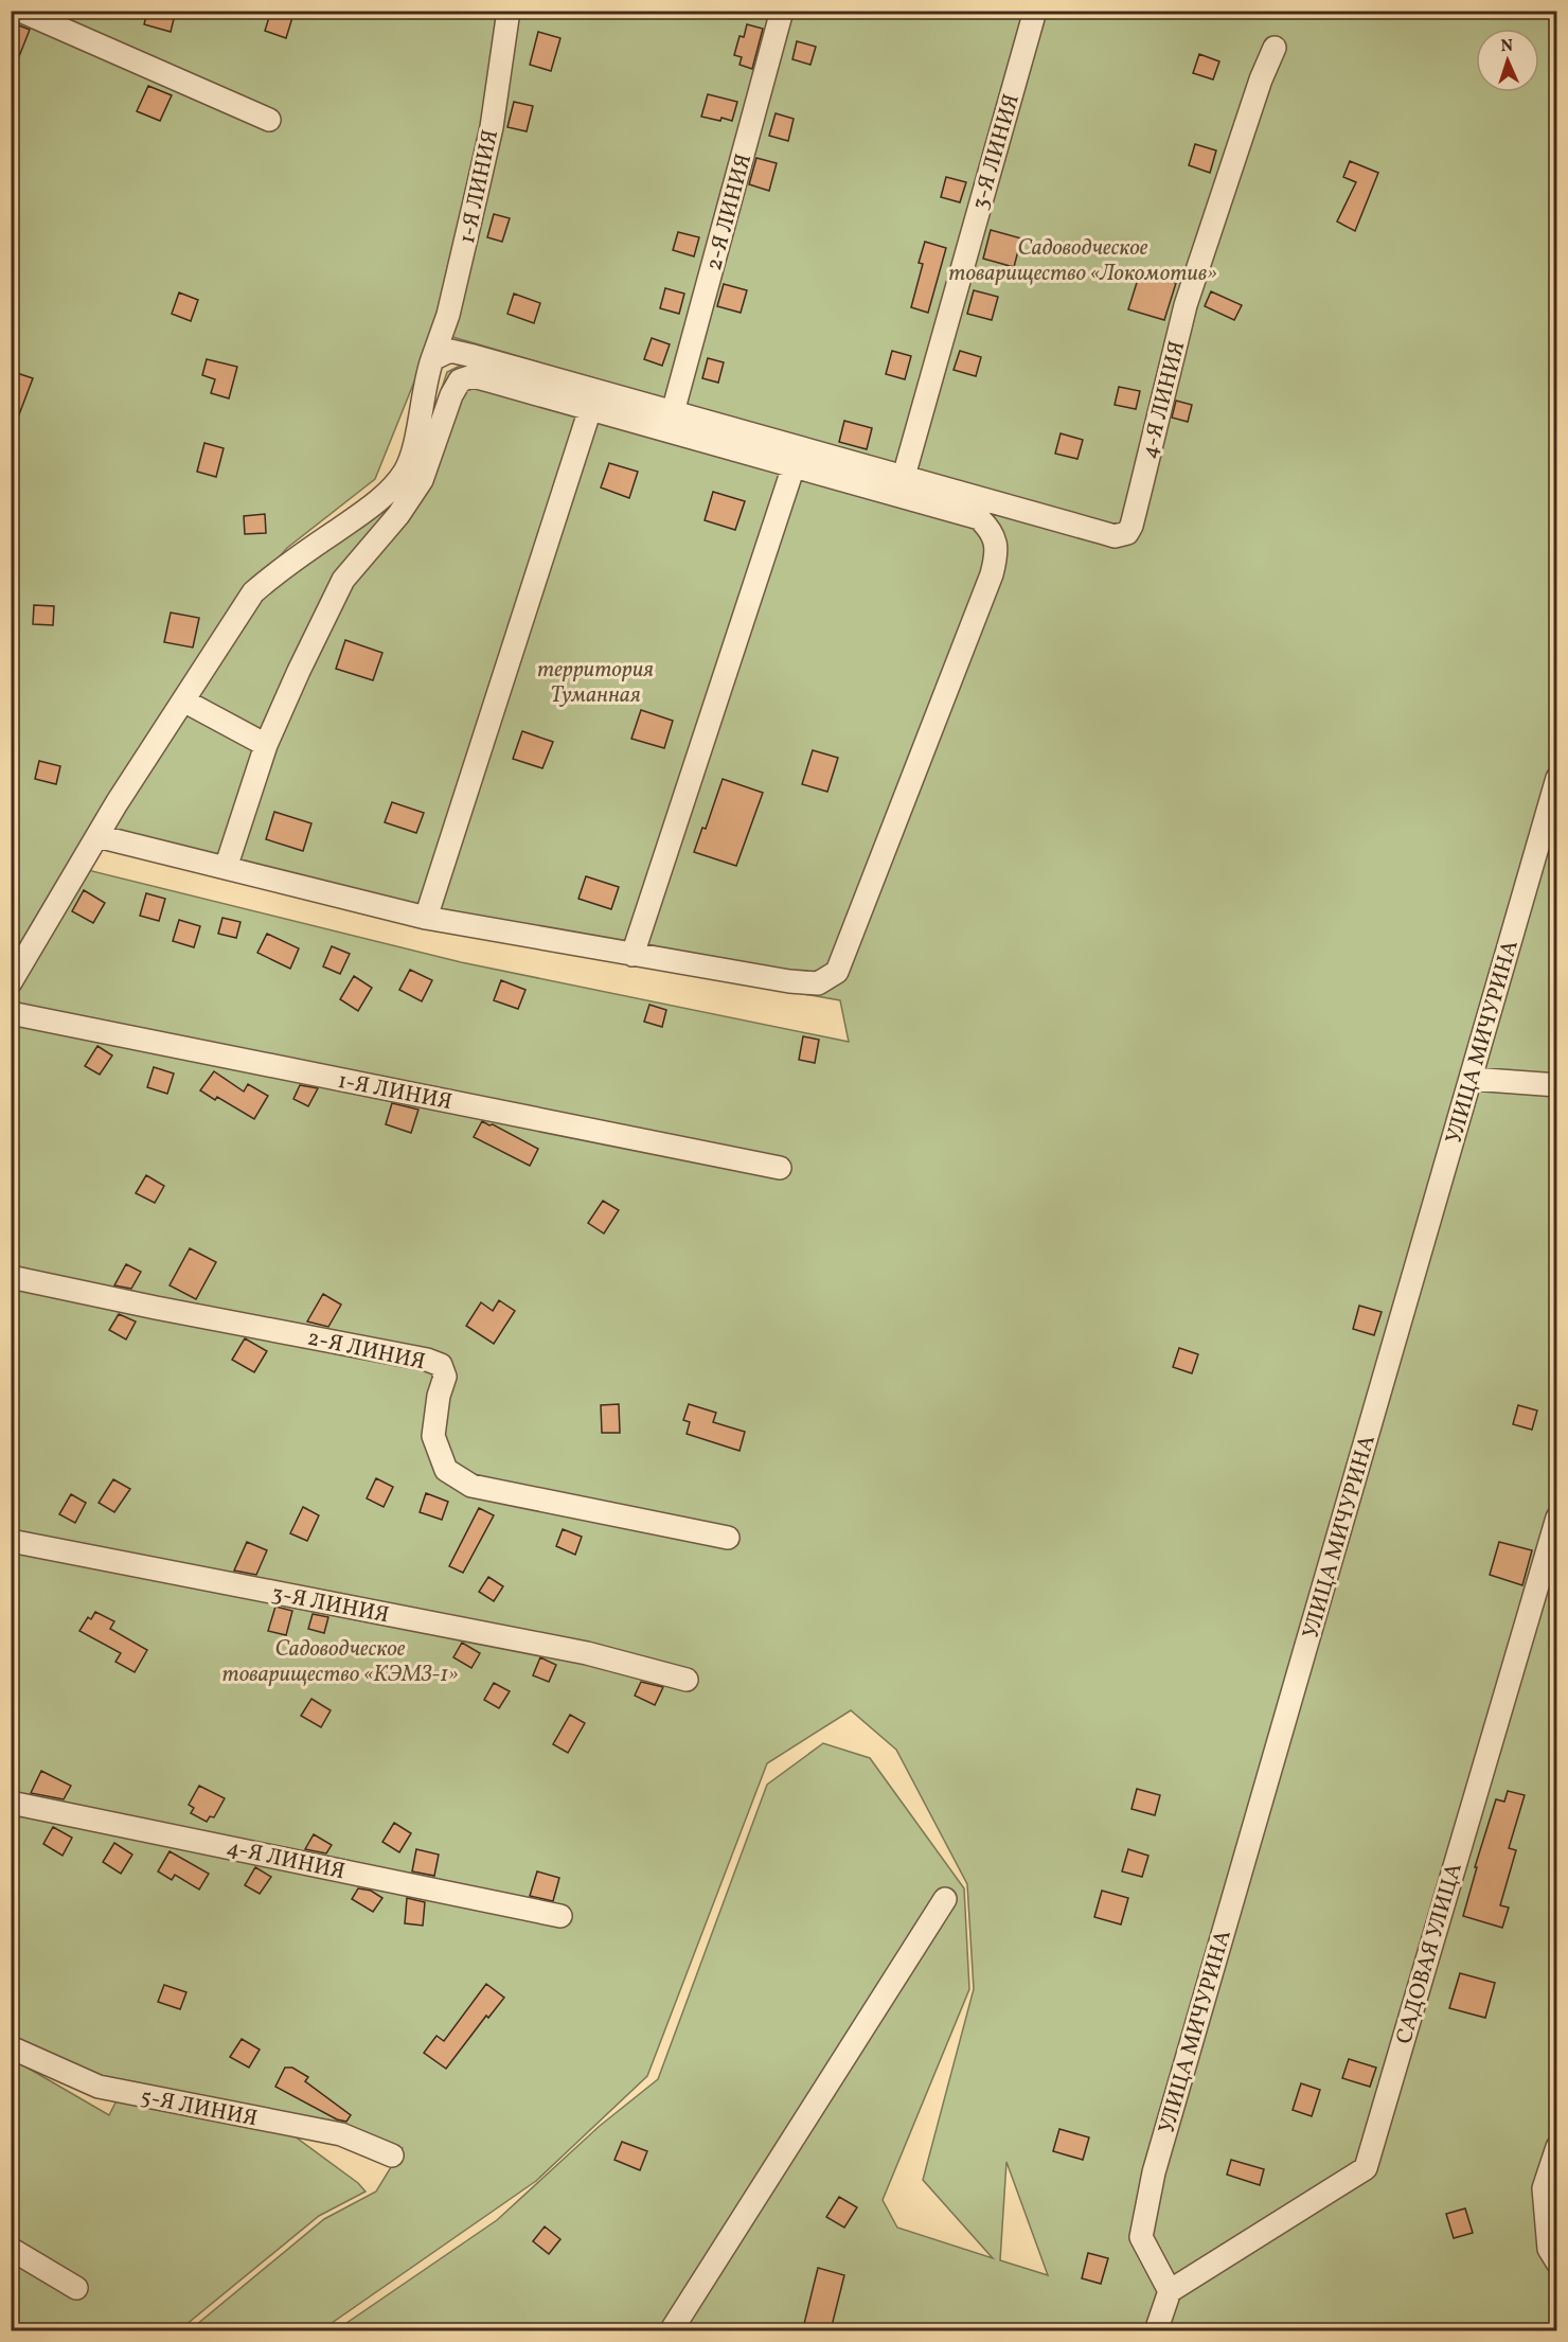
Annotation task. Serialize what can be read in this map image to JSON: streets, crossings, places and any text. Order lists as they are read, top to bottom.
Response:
{
  "streets": {
    "street": [
      "3-Я ЛИНИЯ",
      "1-Я ЛИНИЯ",
      "2-Я ЛИНИЯ",
      "4-Я ЛИНИЯ",
      "УЛИЦА МИЧУРИНА",
      "САДОВАЯ УЛИЦА",
      "5-Я ЛИНИЯ"
    ]
  },
  "crossings": [
    ["3-Я ЛИНИЯ", "4-Я ЛИНИЯ"],
    ["УЛИЦА МИЧУРИНА", "САДОВАЯ УЛИЦА"]
  ],
  "parks": ["Садоводческое товарищество «Локомотив»", "территория Туманная", "Садоводческое товарищество «КЭМЗ-1»"],
  "north": "top"
}
